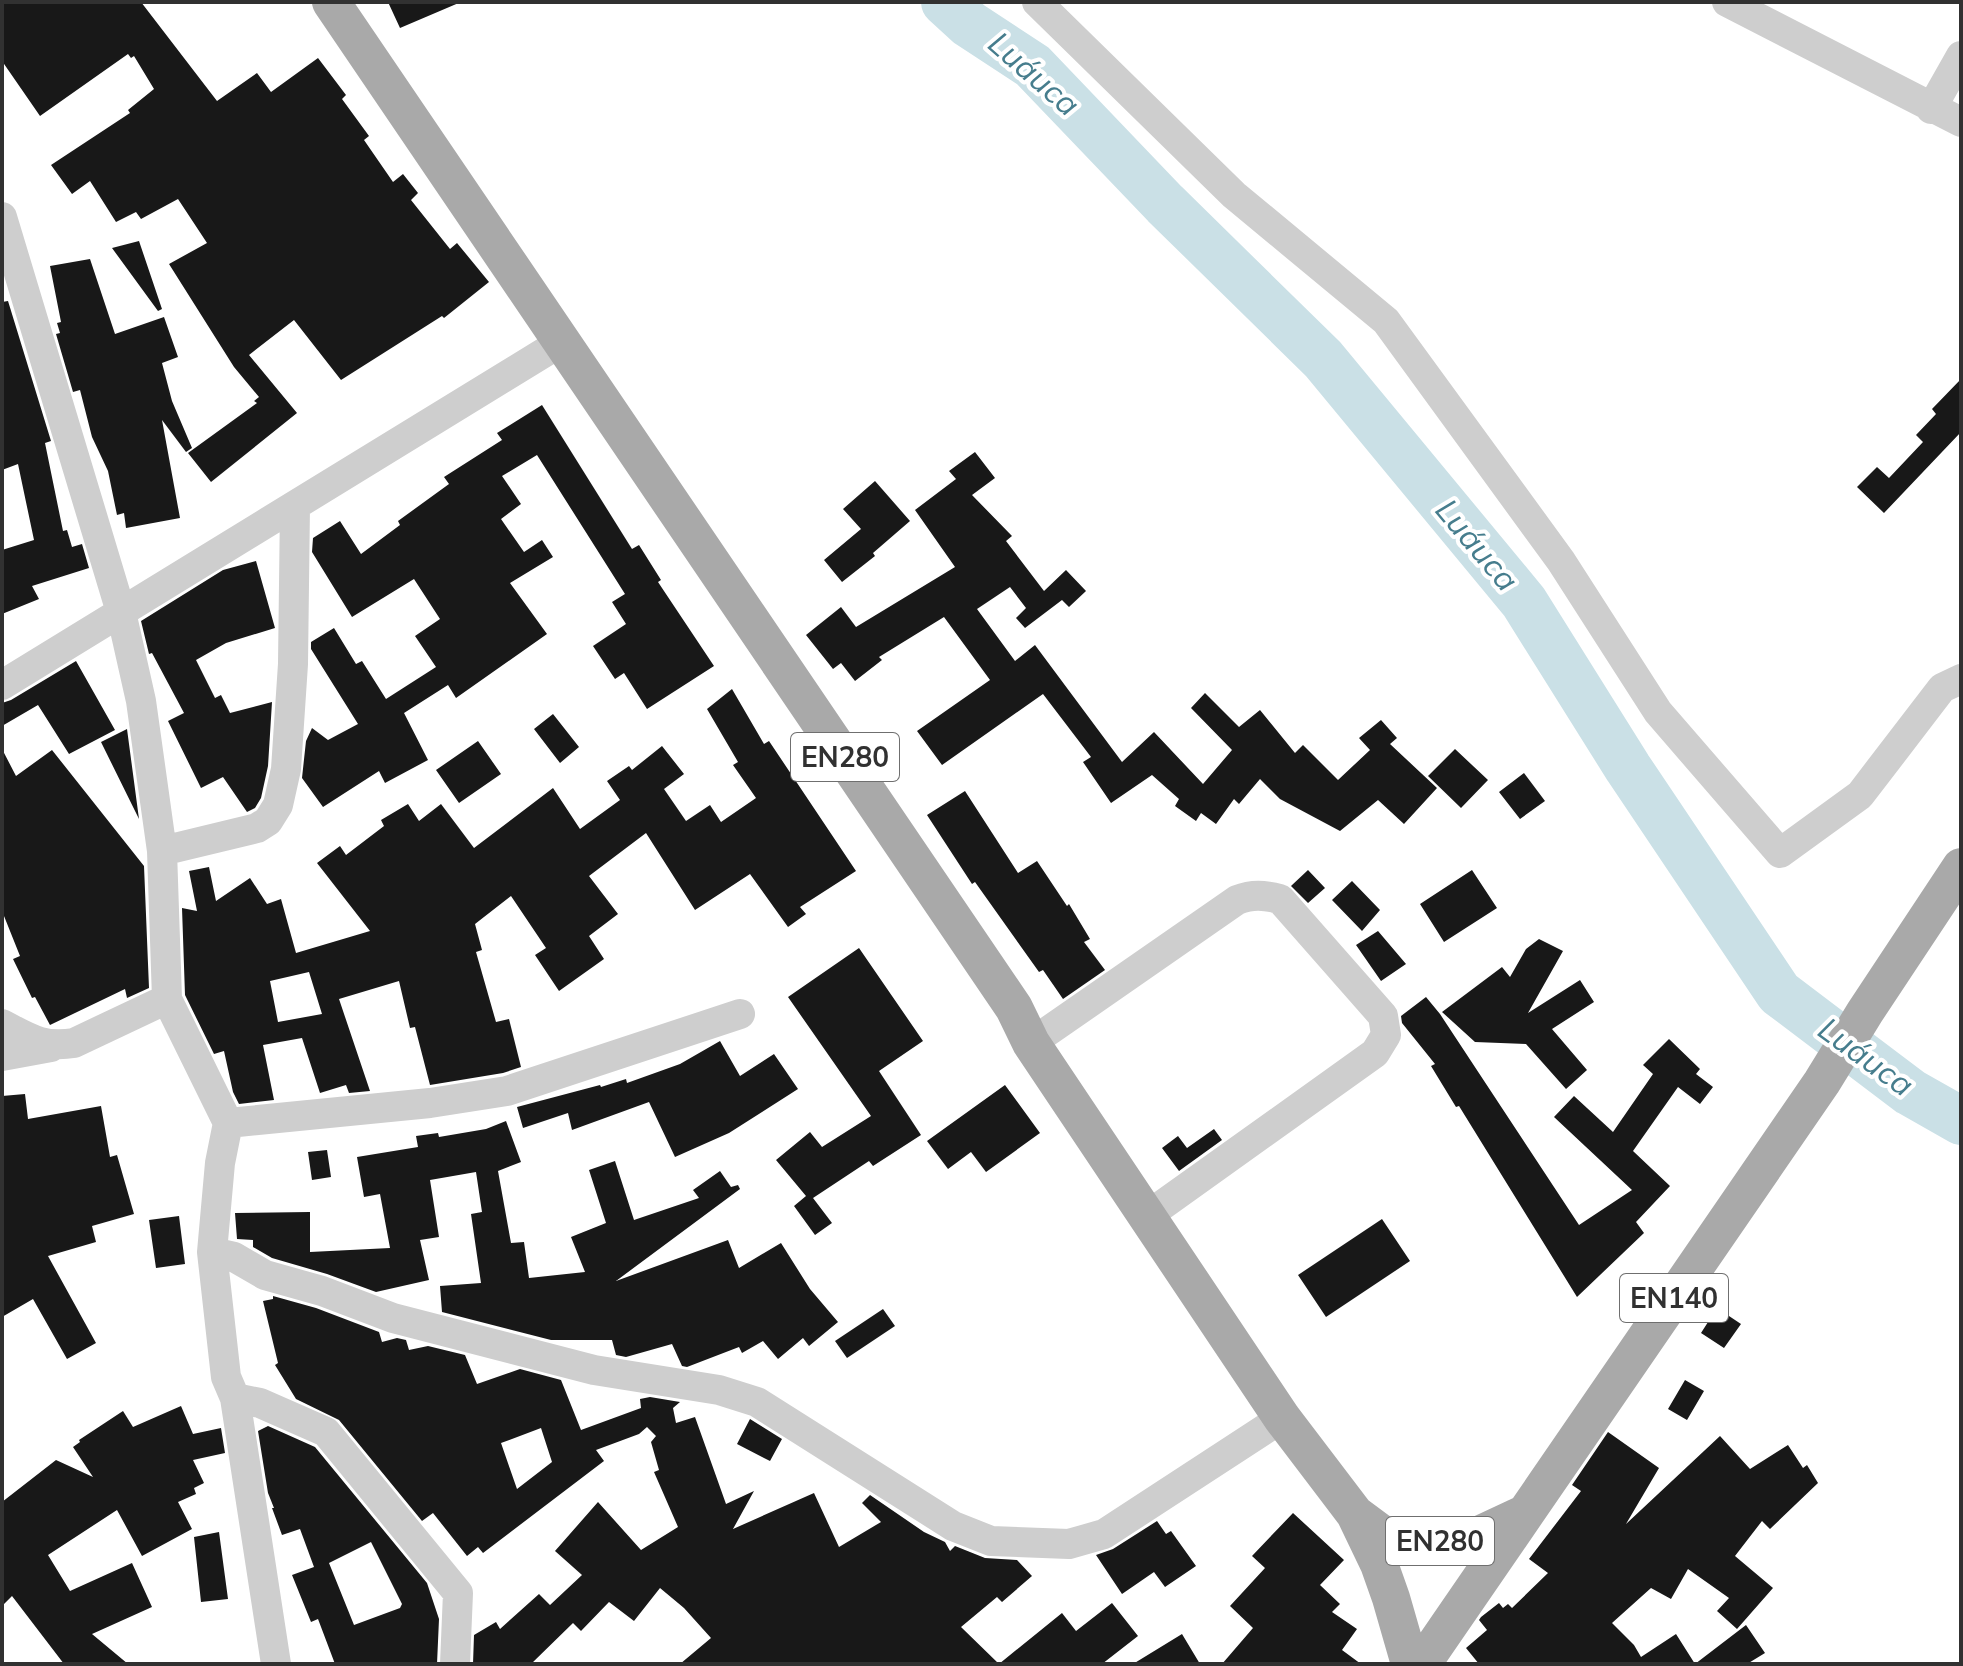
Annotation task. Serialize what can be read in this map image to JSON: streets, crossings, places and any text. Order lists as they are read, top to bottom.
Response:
{
  "streets": {
    "main road": ["EN280", "EN140"]
  },
  "crossings": [
    ["EN280", "EN140"]
  ],
  "water": ["Luáuca"]
}
